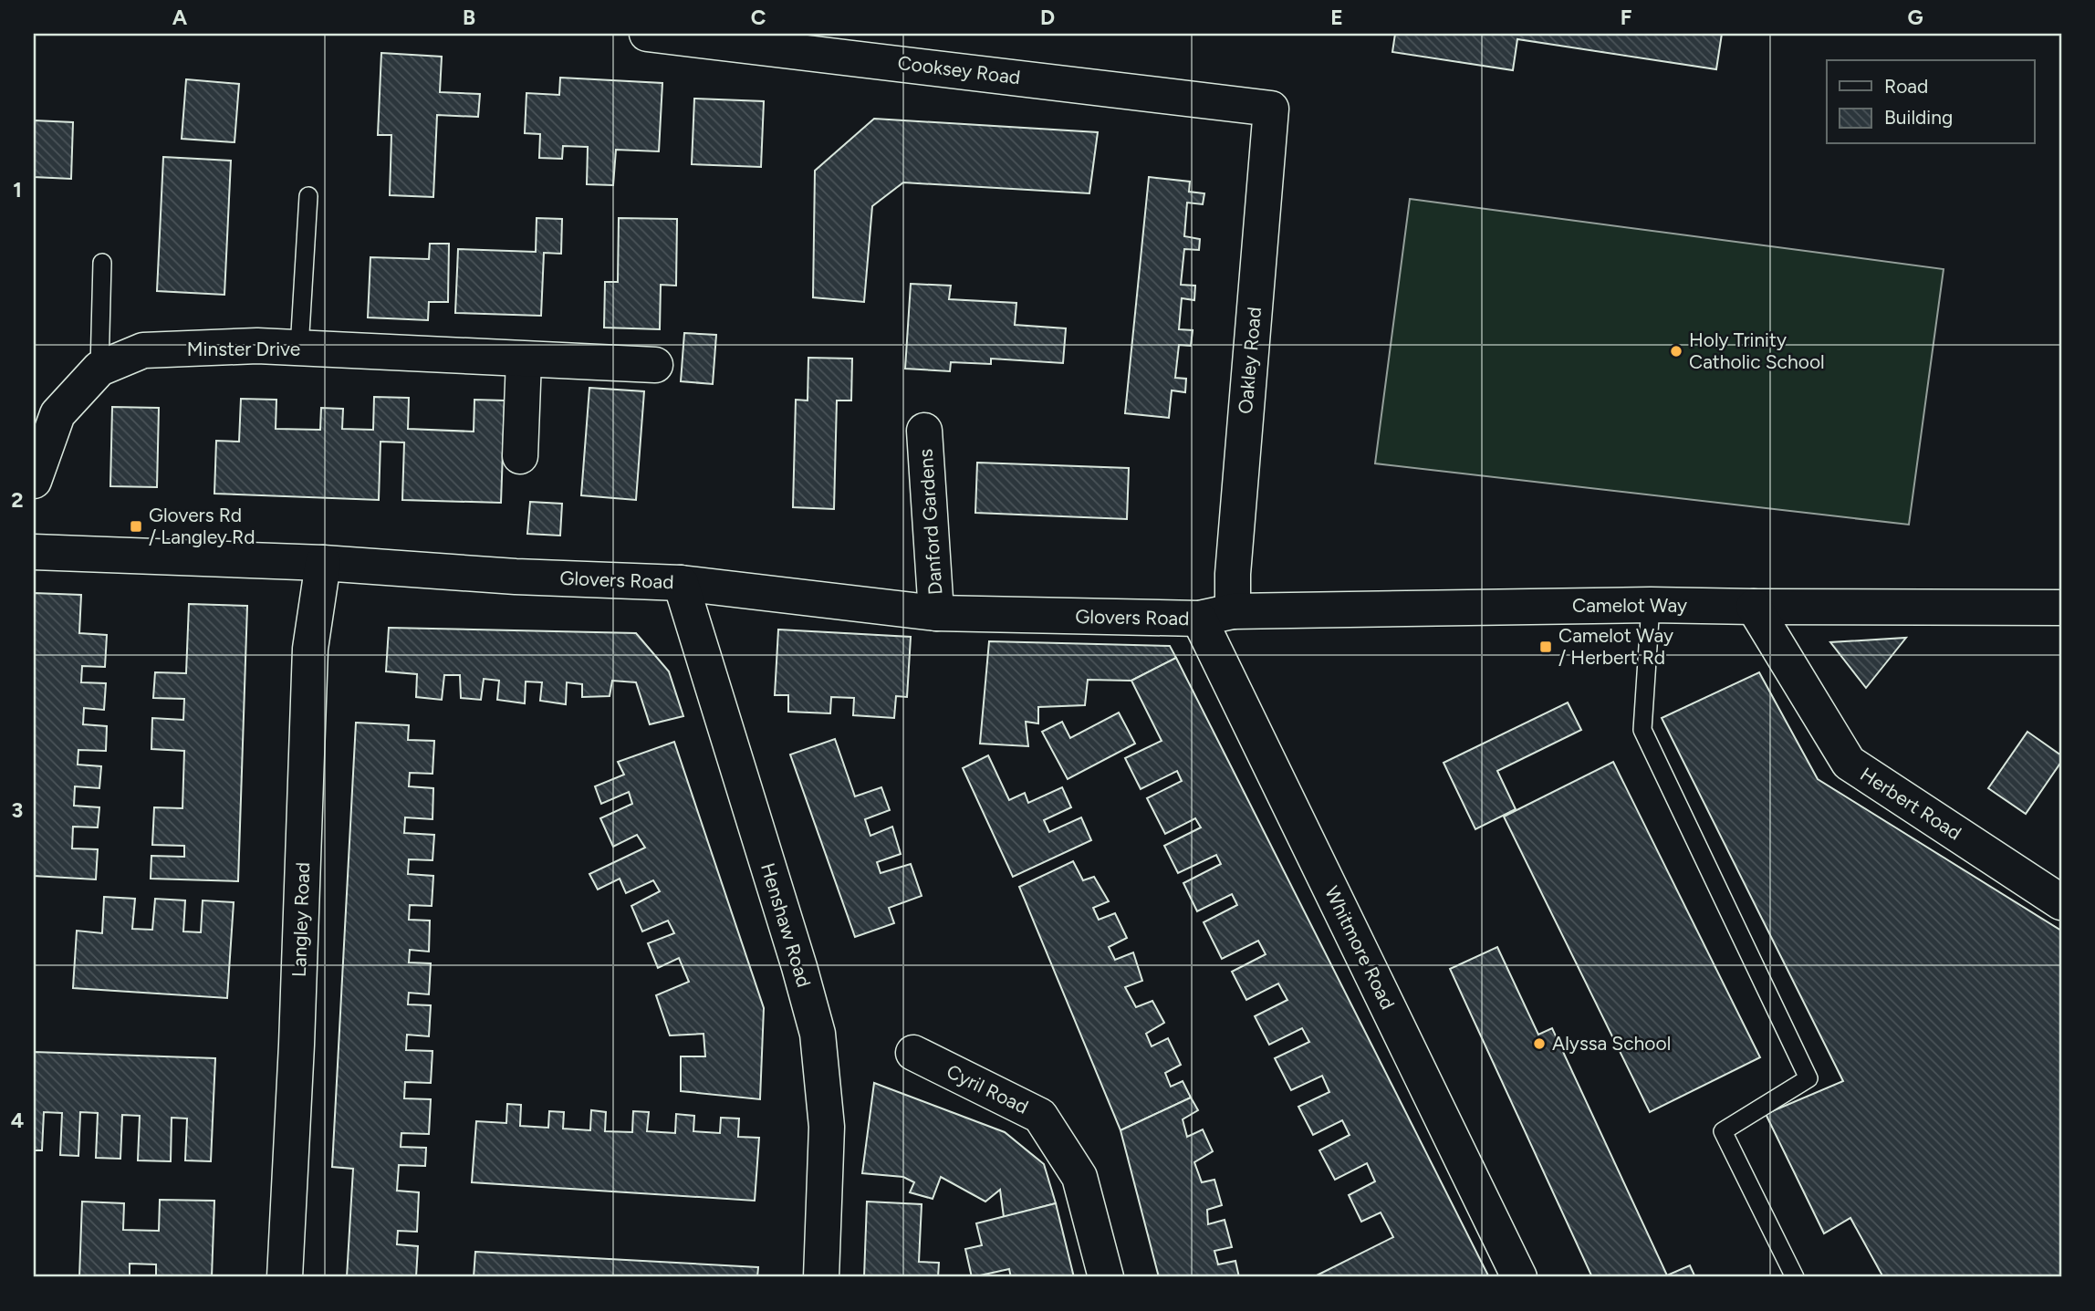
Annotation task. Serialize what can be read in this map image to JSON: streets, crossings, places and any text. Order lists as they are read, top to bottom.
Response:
{
  "streets": {
    "street": [
      "Cooksey Road",
      "Minster Drive",
      "Oakley Road",
      "Danford Gardens",
      "Glovers Road",
      "Camelot Way",
      "Herbert Road",
      "Langley Road",
      "Henshaw Road",
      "Whitmore Road",
      "Cyril Road"
    ]
  },
  "crossings": [
    ["Cooksey Road", "Oakley Road"],
    ["Oakley Road", "Camelot Way"],
    ["Danford Gardens", "Glovers Road"],
    ["Glovers Road", "Camelot Way"],
    ["Glovers Road", "Langley Road"],
    ["Glovers Road", "Henshaw Road"],
    ["Glovers Road", "Whitmore Road"],
    ["Camelot Way", "Herbert Road"],
    ["Camelot Way", "Whitmore Road"]
  ],
  "places": {
    "other": ["Holy Trinity Catholic School", "Alyssa School"],
    "transit": ["Glovers Rd / Langley Rd", "Camelot Way / Herbert Rd"]
  },
  "legend": ["Road", "Building"],
  "grid": {
    "columns": [
      "A",
      "B",
      "C",
      "D",
      "E",
      "F",
      "G"
    ],
    "rows": [
      "1",
      "2",
      "3",
      "4"
    ]
  }
}
